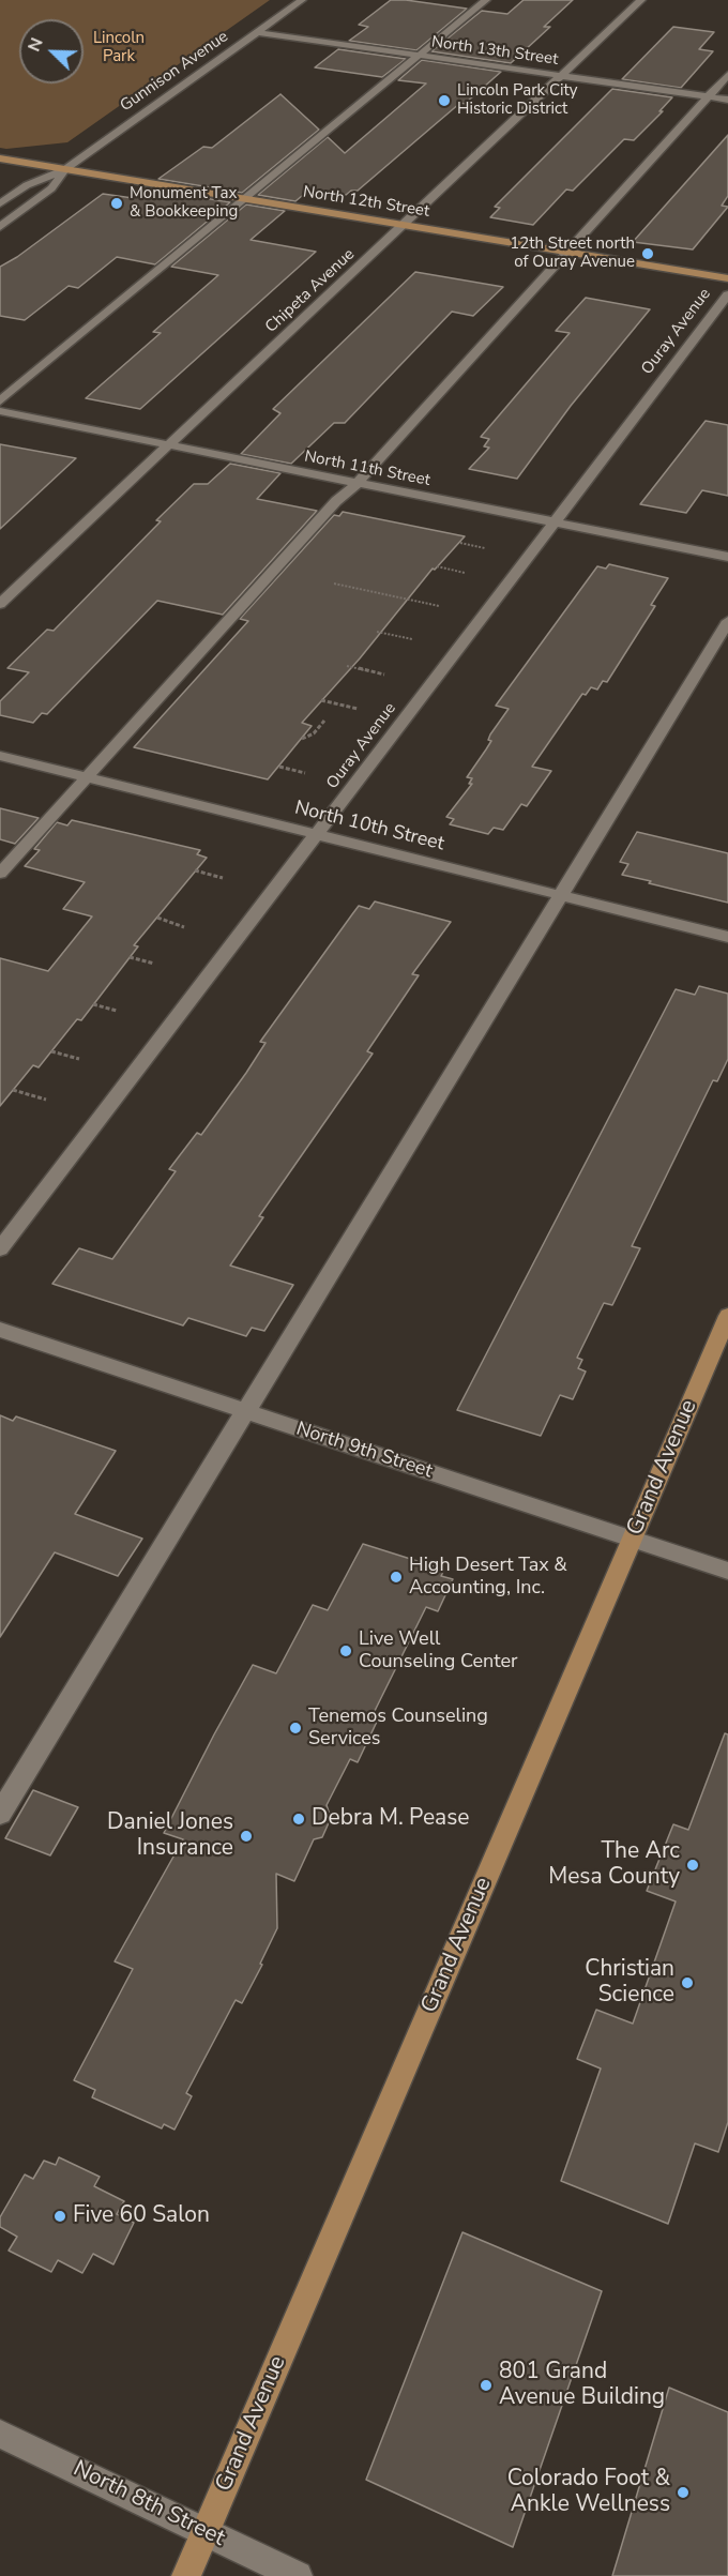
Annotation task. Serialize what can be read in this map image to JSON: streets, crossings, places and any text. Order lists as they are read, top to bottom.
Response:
{
  "streets": {
    "main road": ["North 12th Street", "Grand Avenue"],
    "street": [
      "North 13th Street",
      "Gunnison Avenue",
      "Chipeta Avenue",
      "Ouray Avenue",
      "North 11th Street",
      "North 10th Street",
      "North 9th Street",
      "North 8th Street"
    ]
  },
  "crossings": [
    ["North 13th Street", "Gunnison Avenue"],
    ["North 13th Street", "Chipeta Avenue"],
    ["Gunnison Avenue", "North 12th Street"],
    ["North 12th Street", "Chipeta Avenue"],
    ["Chipeta Avenue", "North 11th Street"],
    ["Ouray Avenue", "North 11th Street"],
    ["Ouray Avenue", "North 10th Street"],
    ["North 9th Street", "Grand Avenue"],
    ["Grand Avenue", "North 8th Street"]
  ],
  "parks": ["Lincoln Park"],
  "places": [
    "Lincoln Park City Historic District",
    "Monument Tax & Bookkeeping",
    "12th Street north of Ouray Avenue",
    "High Desert Tax & Accounting, Inc.",
    "Live Well Counseling Center",
    "Tenemos Counseling Services",
    "Debra M. Pease",
    "Daniel Jones Insurance",
    "The Arc Mesa County",
    "Christian Science",
    "Five 60 Salon",
    "801 Grand Avenue Building",
    "Colorado Foot & Ankle Wellness"
  ],
  "north": "top left"
}
